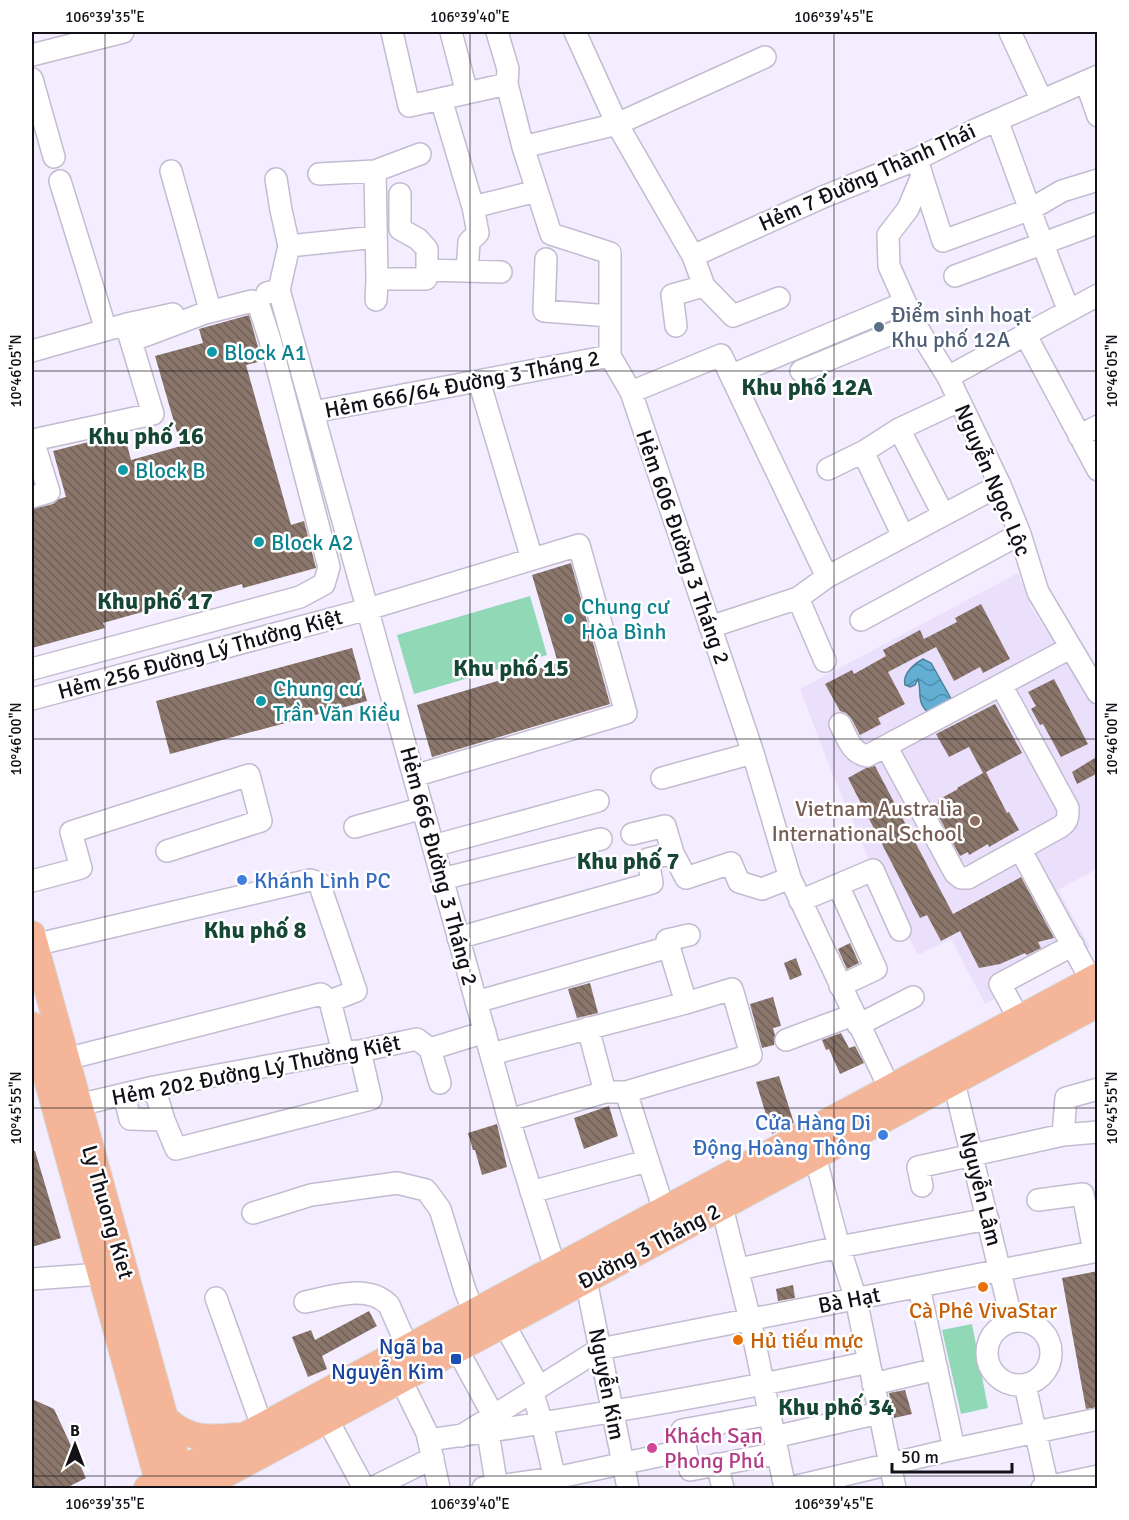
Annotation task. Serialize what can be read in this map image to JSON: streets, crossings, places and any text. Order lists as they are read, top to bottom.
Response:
{
  "streets": {
    "main road": ["Ly Thuong Kiet", "Đường 3 Tháng 2"],
    "street": [
      "Hẻm 7 Đường Thành Thái",
      "Hẻm 666/64 Đường 3 Tháng 2",
      "Nguyễn Ngọc Lộc",
      "Hẻm 606 Đường 3 Tháng 2",
      "Hẻm 256 Đường Lý Thường Kiệt",
      "Hẻm 666 Đường 3 Tháng 2",
      "Hẻm 202 Đường Lý Thường Kiệt",
      "Nguyễn Lâm",
      "Bà Hạt",
      "Nguyễn Kim"
    ]
  },
  "crossings": [
    ["Hẻm 7 Đường Thành Thái", "Nguyễn Ngọc Lộc"],
    ["Hẻm 666/64 Đường 3 Tháng 2", "Hẻm 606 Đường 3 Tháng 2"],
    ["Hẻm 666/64 Đường 3 Tháng 2", "Hẻm 666 Đường 3 Tháng 2"],
    ["Hẻm 606 Đường 3 Tháng 2", "Đường 3 Tháng 2"],
    ["Hẻm 256 Đường Lý Thường Kiệt", "Hẻm 666 Đường 3 Tháng 2"],
    ["Hẻm 666 Đường 3 Tháng 2", "Đường 3 Tháng 2"],
    ["Hẻm 202 Đường Lý Thường Kiệt", "Ly Thuong Kiet"],
    ["Nguyễn Lâm", "Đường 3 Tháng 2"],
    ["Nguyễn Lâm", "Bà Hạt"],
    ["Đường 3 Tháng 2", "Nguyễn Kim"],
    ["Bà Hạt", "Nguyễn Kim"]
  ],
  "districts": [
    "Khu phố 12A",
    "Khu phố 16",
    "Khu phố 17",
    "Khu phố 15",
    "Khu phố 7",
    "Khu phố 8",
    "Khu phố 34"
  ],
  "places": {
    "other": [
      "Điểm sinh hoạt Khu phố 12A",
      "Block A1",
      "Block B",
      "Block A2",
      "Chung cư Hòa Bình",
      "Chung cư Trần Văn Kiều",
      "Vietnam Australia International School",
      "Khánh Linh PC",
      "Cửa Hàng Di Động Hoàng Thông",
      "Cà Phê VivaStar",
      "Hủ tiếu mực",
      "Khách Sạn Phong Phú"
    ],
    "transit": ["Ngã ba Nguyễn Kim"]
  },
  "scale_bar": "50 m",
  "north": "top",
  "coordinates": [
    "106°39'35\"E",
    "106°39'40\"E",
    "106°39'45\"E",
    "10°46'05\"N",
    "10°46'00\"N",
    "10°45'55\"N"
  ]
}
